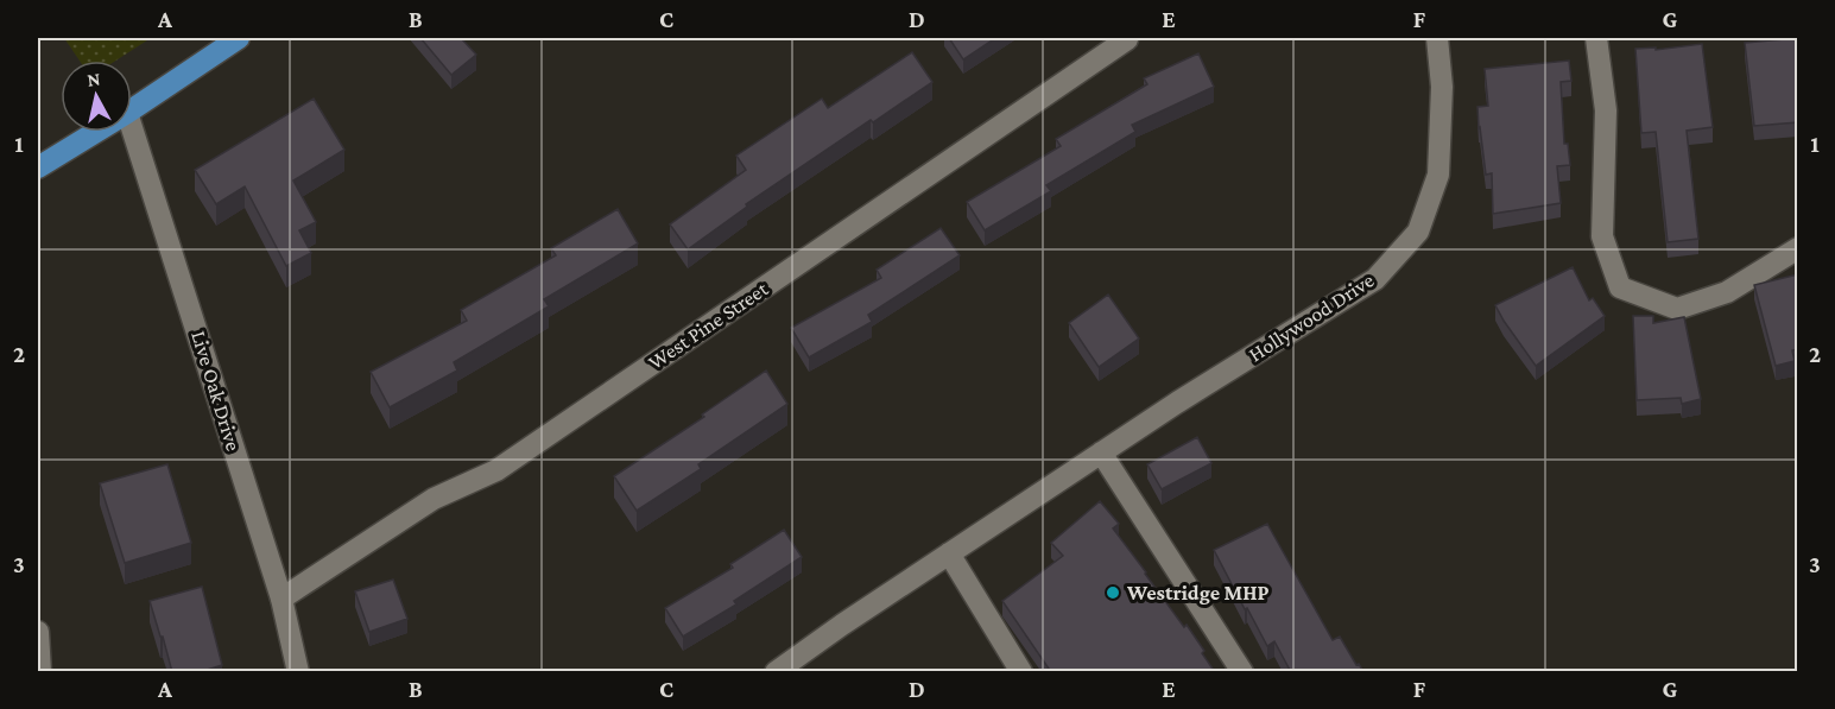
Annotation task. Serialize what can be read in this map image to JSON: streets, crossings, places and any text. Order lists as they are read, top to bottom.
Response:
{
  "streets": {
    "street": ["Hollywood Drive", "West Pine Street", "Live Oak Drive"]
  },
  "crossings": [
    ["West Pine Street", "Live Oak Drive"]
  ],
  "places": ["Westridge MHP"],
  "north": "top",
  "grid": {
    "columns": [
      "A",
      "B",
      "C",
      "D",
      "E",
      "F",
      "G"
    ],
    "rows": ["1", "2", "3"]
  }
}
